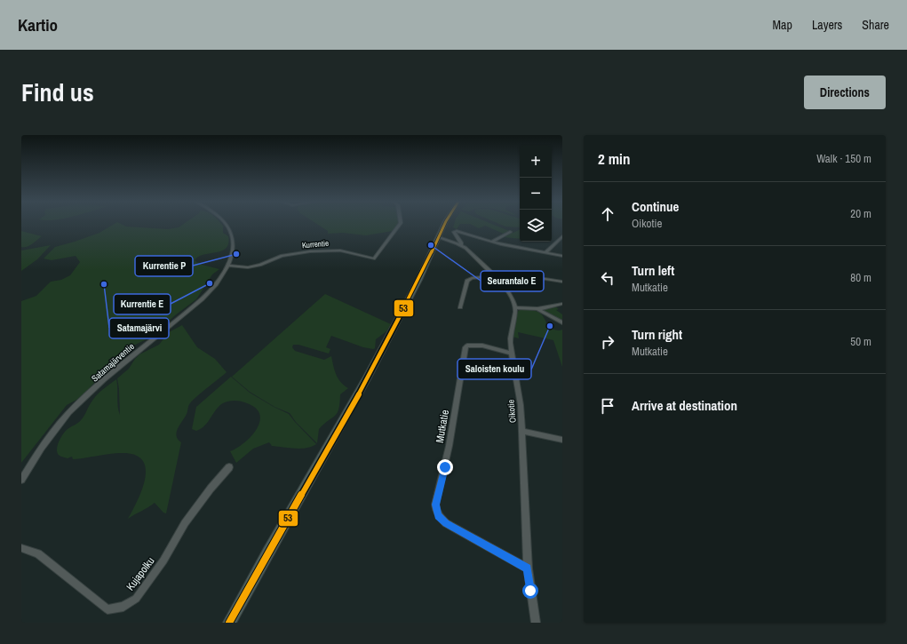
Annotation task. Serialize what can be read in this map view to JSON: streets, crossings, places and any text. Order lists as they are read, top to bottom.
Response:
{
  "streets": {
    "street": [
      "Kurrentie",
      "Satamajärventie",
      "Oikotie",
      "Mutkatie",
      "Kujapolku"
    ]
  },
  "crossings": [
    ["Kurrentie", "Satamajärventie"],
    ["Oikotie", "Mutkatie"]
  ],
  "places": [
    "Seurantalo E",
    "Kurrentie P",
    "Kurrentie E",
    "Satamajärvi",
    "Saloisten koulu"
  ],
  "lines": ["transit line 53"],
  "page": {
    "header": "Kartio",
    "nav": ["Map", "Layers", "Share"],
    "title": "Find us",
    "buttons": "Directions",
    "heading": ["2 min", "Walk · 150 m"],
    "map_buttons": ["+", "−"],
    "list": [
      ["Continue", "Oikotie", "20 m"],
      ["Turn left", "Mutkatie", "80 m"],
      ["Turn right", "Mutkatie", "50 m"],
      "Arrive at destination"
    ]
  }
}
